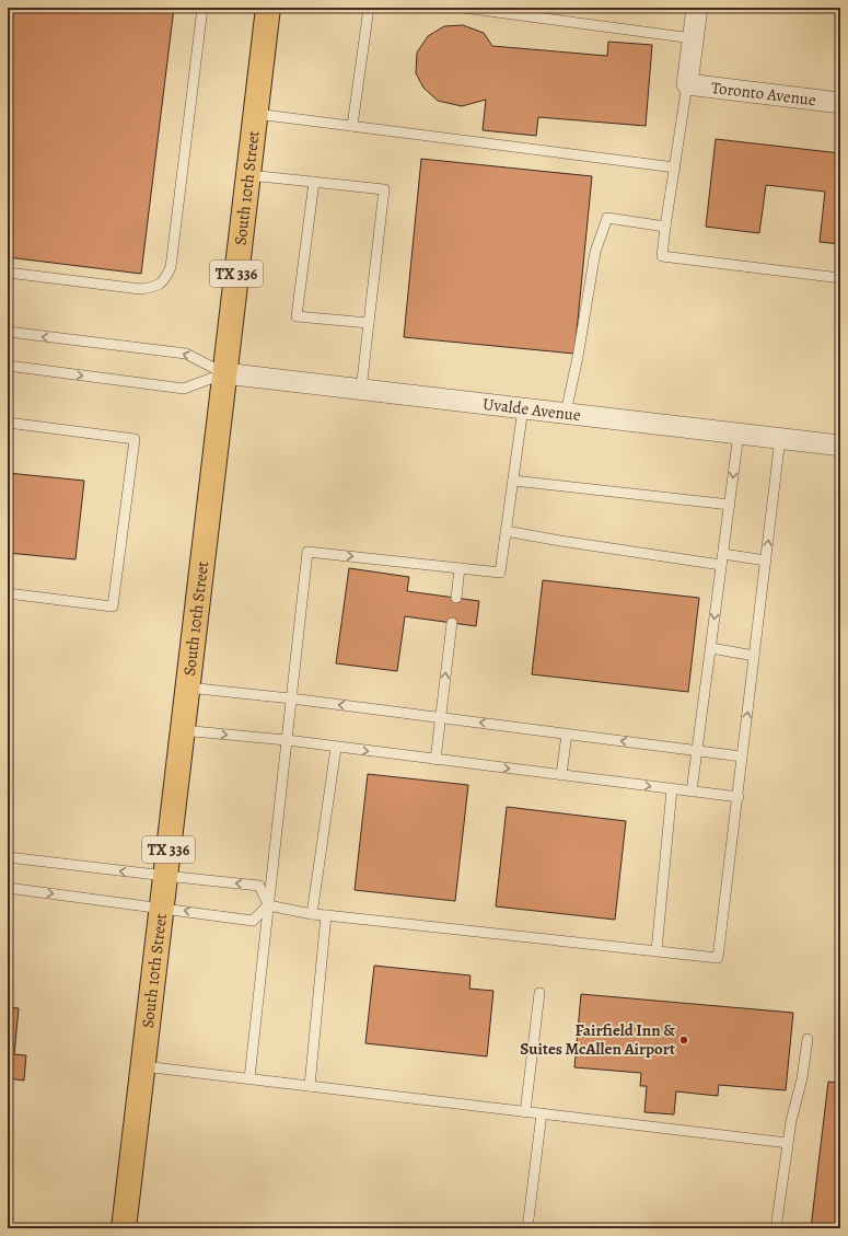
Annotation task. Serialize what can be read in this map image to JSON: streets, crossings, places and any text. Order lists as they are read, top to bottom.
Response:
{
  "streets": {
    "main road": ["South 10th Street", "TX 336"],
    "street": ["Toronto Avenue", "Uvalde Avenue"]
  },
  "crossings": [
    ["South 10th Street", "Uvalde Avenue"]
  ],
  "places": ["Fairfield Inn & Suites McAllen Airport"]
}
